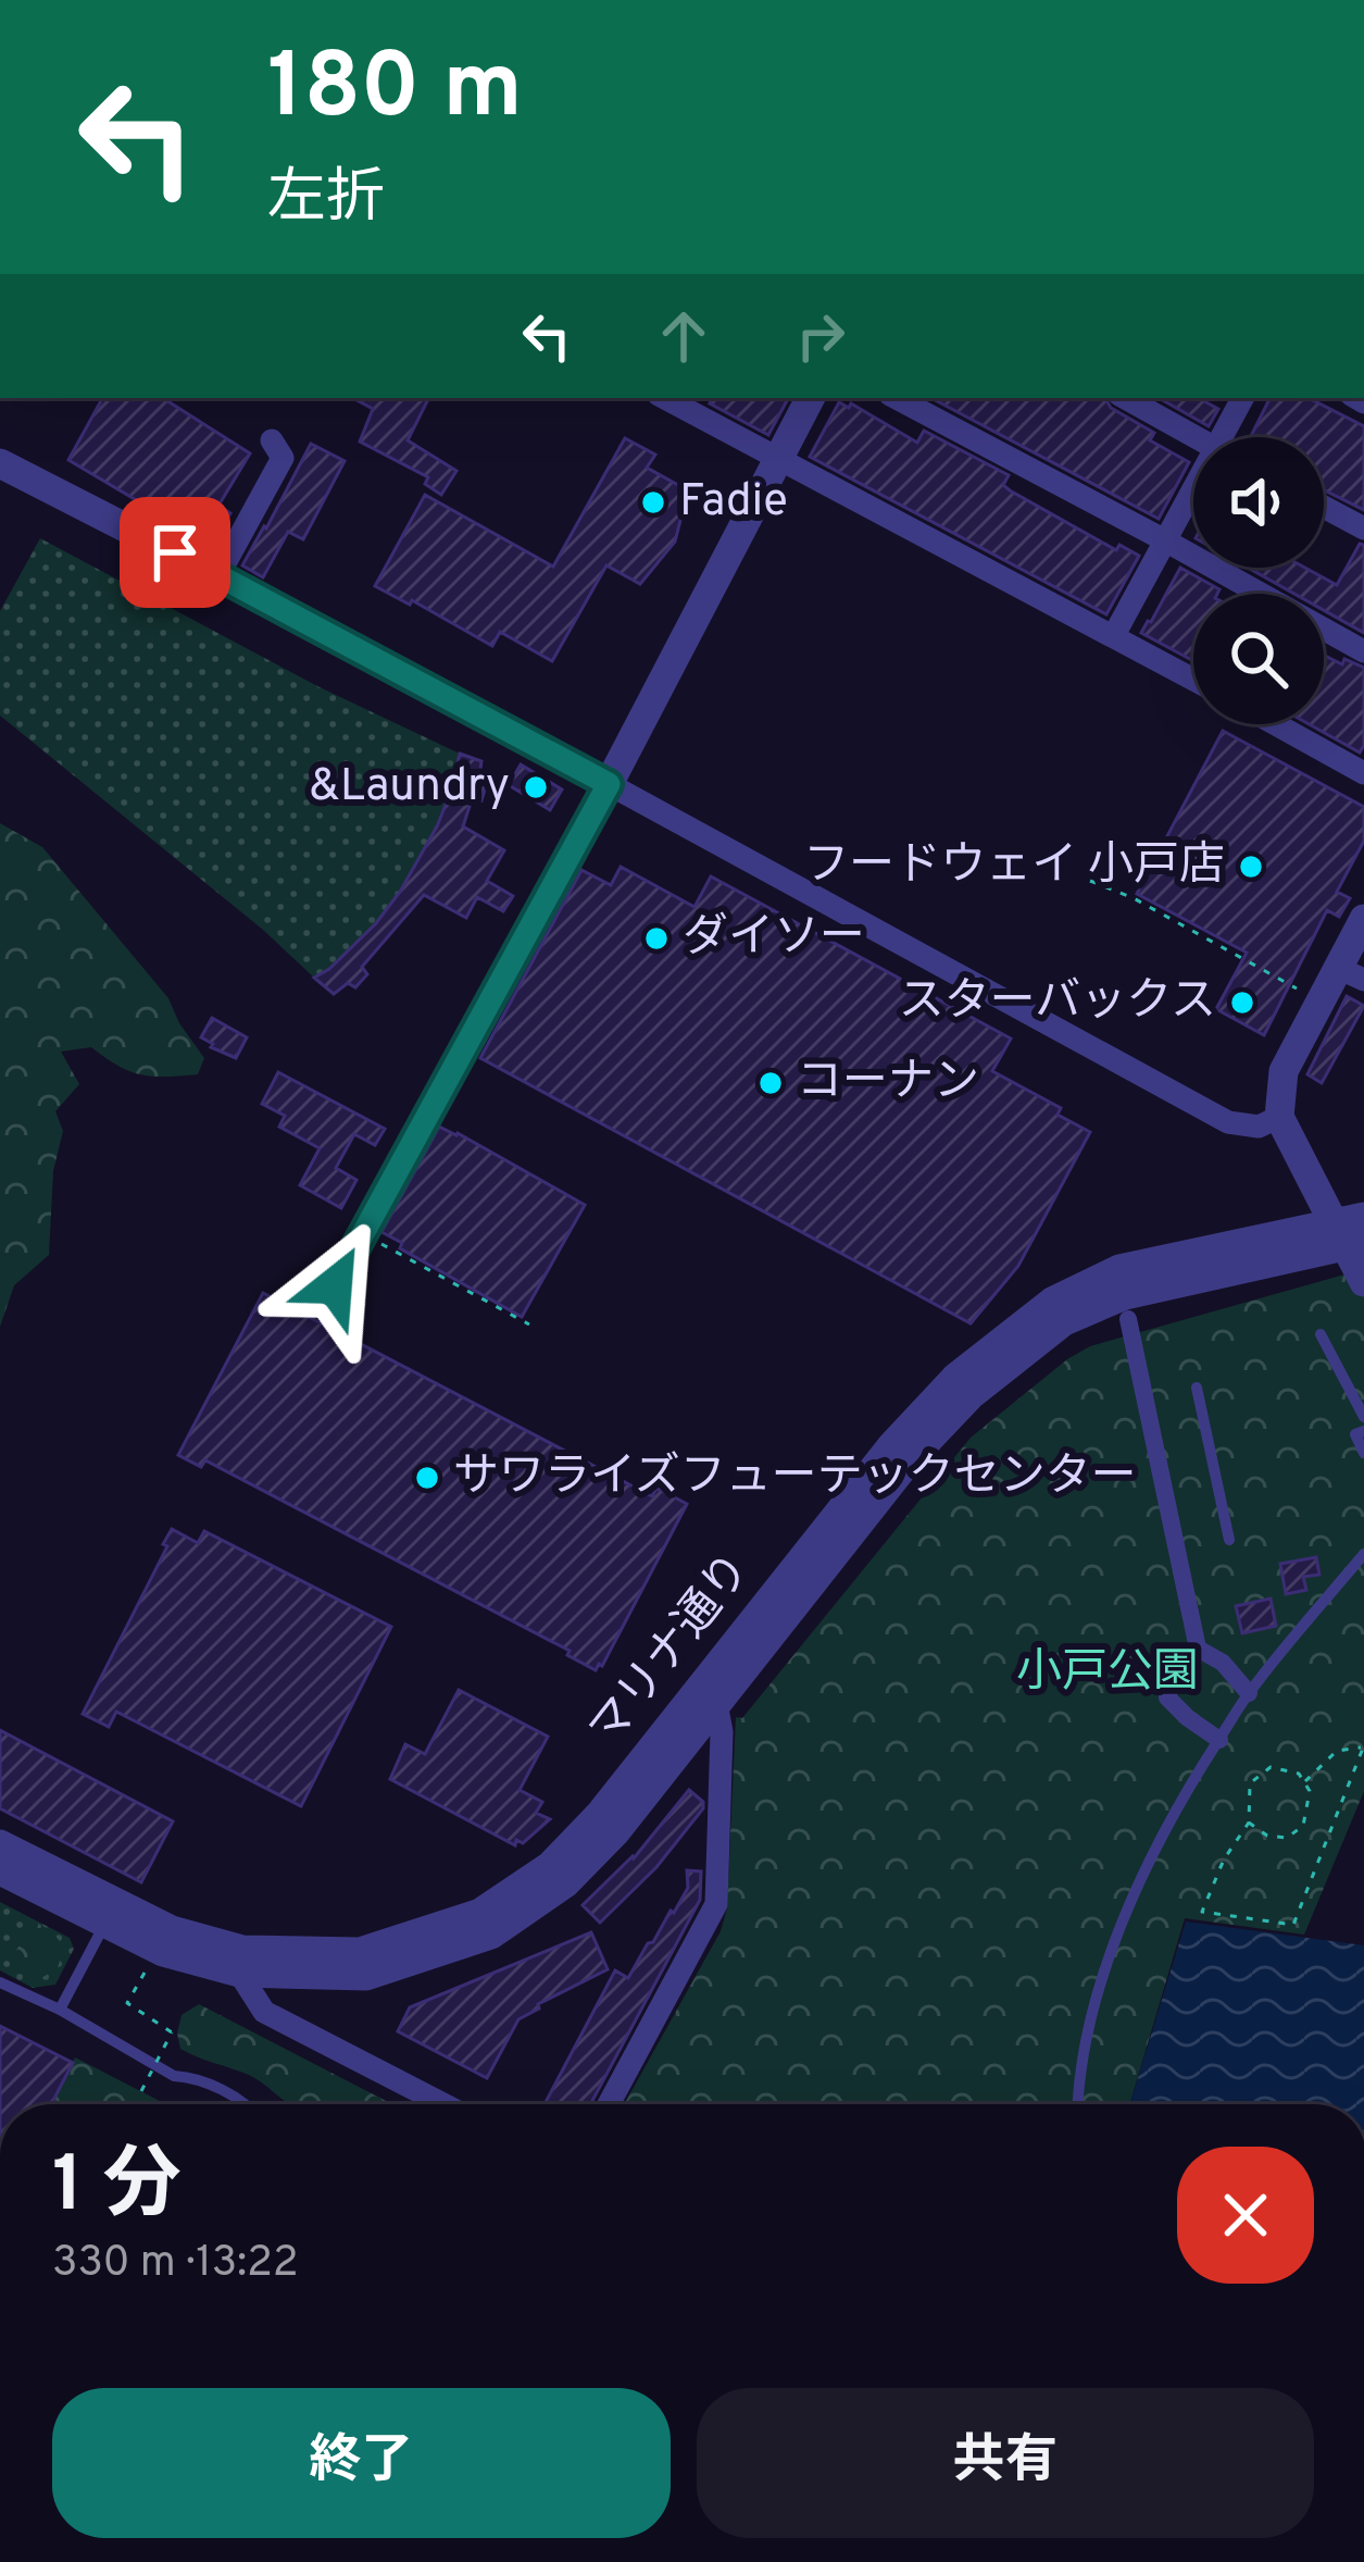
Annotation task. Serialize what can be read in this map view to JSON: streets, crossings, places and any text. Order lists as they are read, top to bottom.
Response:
{
  "streets": {
    "street": ["マリナ通り"]
  },
  "parks": ["小戸公園"],
  "places": [
    "Fadie",
    "&Laundry",
    "フードウェイ 小戸店",
    "ダイソー",
    "スターバックス",
    "コーナン",
    "サワライズフューテックセンター"
  ],
  "page": {
    "turn": ["180 m", "左折"],
    "heading": ["1 分", "330 m · 13:22"],
    "buttons": ["終了", "共有"]
  }
}
